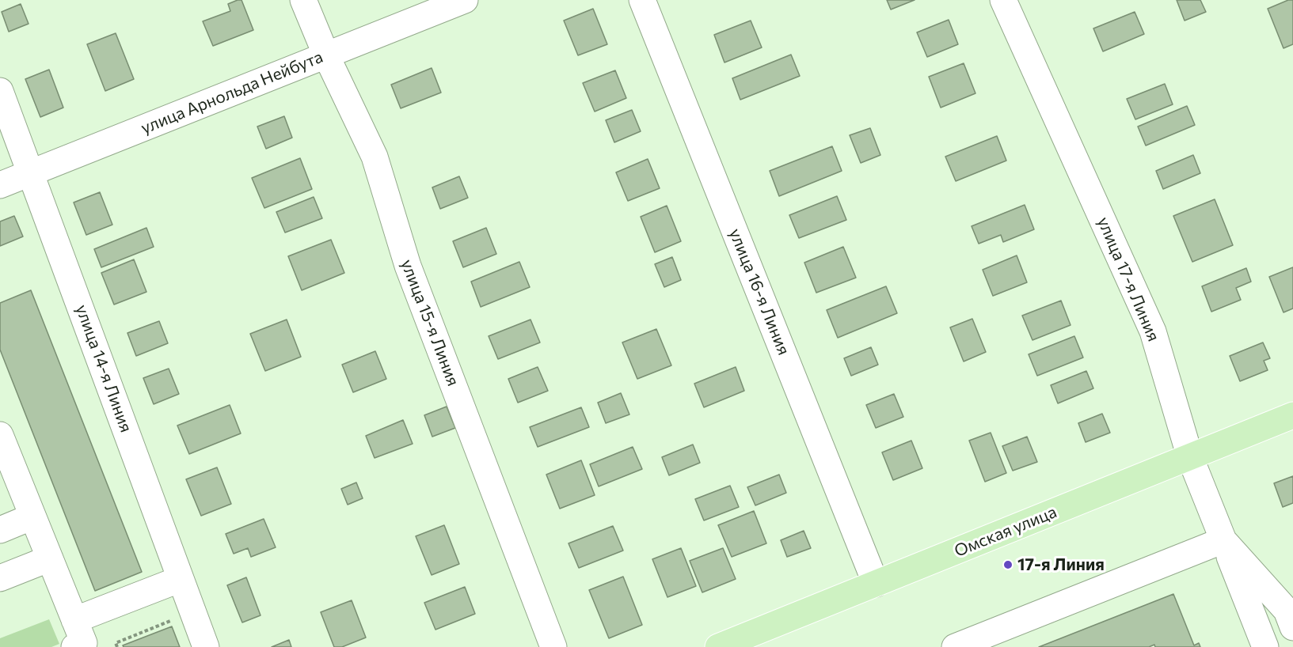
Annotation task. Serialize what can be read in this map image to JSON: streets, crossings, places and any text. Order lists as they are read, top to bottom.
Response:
{
  "streets": {
    "main road": ["Омская улица"],
    "street": [
      "улица Арнольда Нейбута",
      "улица 17-я Линия",
      "улица 16-я Линия",
      "улица 15-я Линия",
      "улица 14-я Линия"
    ]
  },
  "crossings": [
    ["улица Арнольда Нейбута", "улица 15-я Линия"],
    ["улица Арнольда Нейбута", "улица 14-я Линия"],
    ["улица 17-я Линия", "Омская улица"],
    ["улица 16-я Линия", "Омская улица"]
  ],
  "places": ["17-я Линия"]
}
